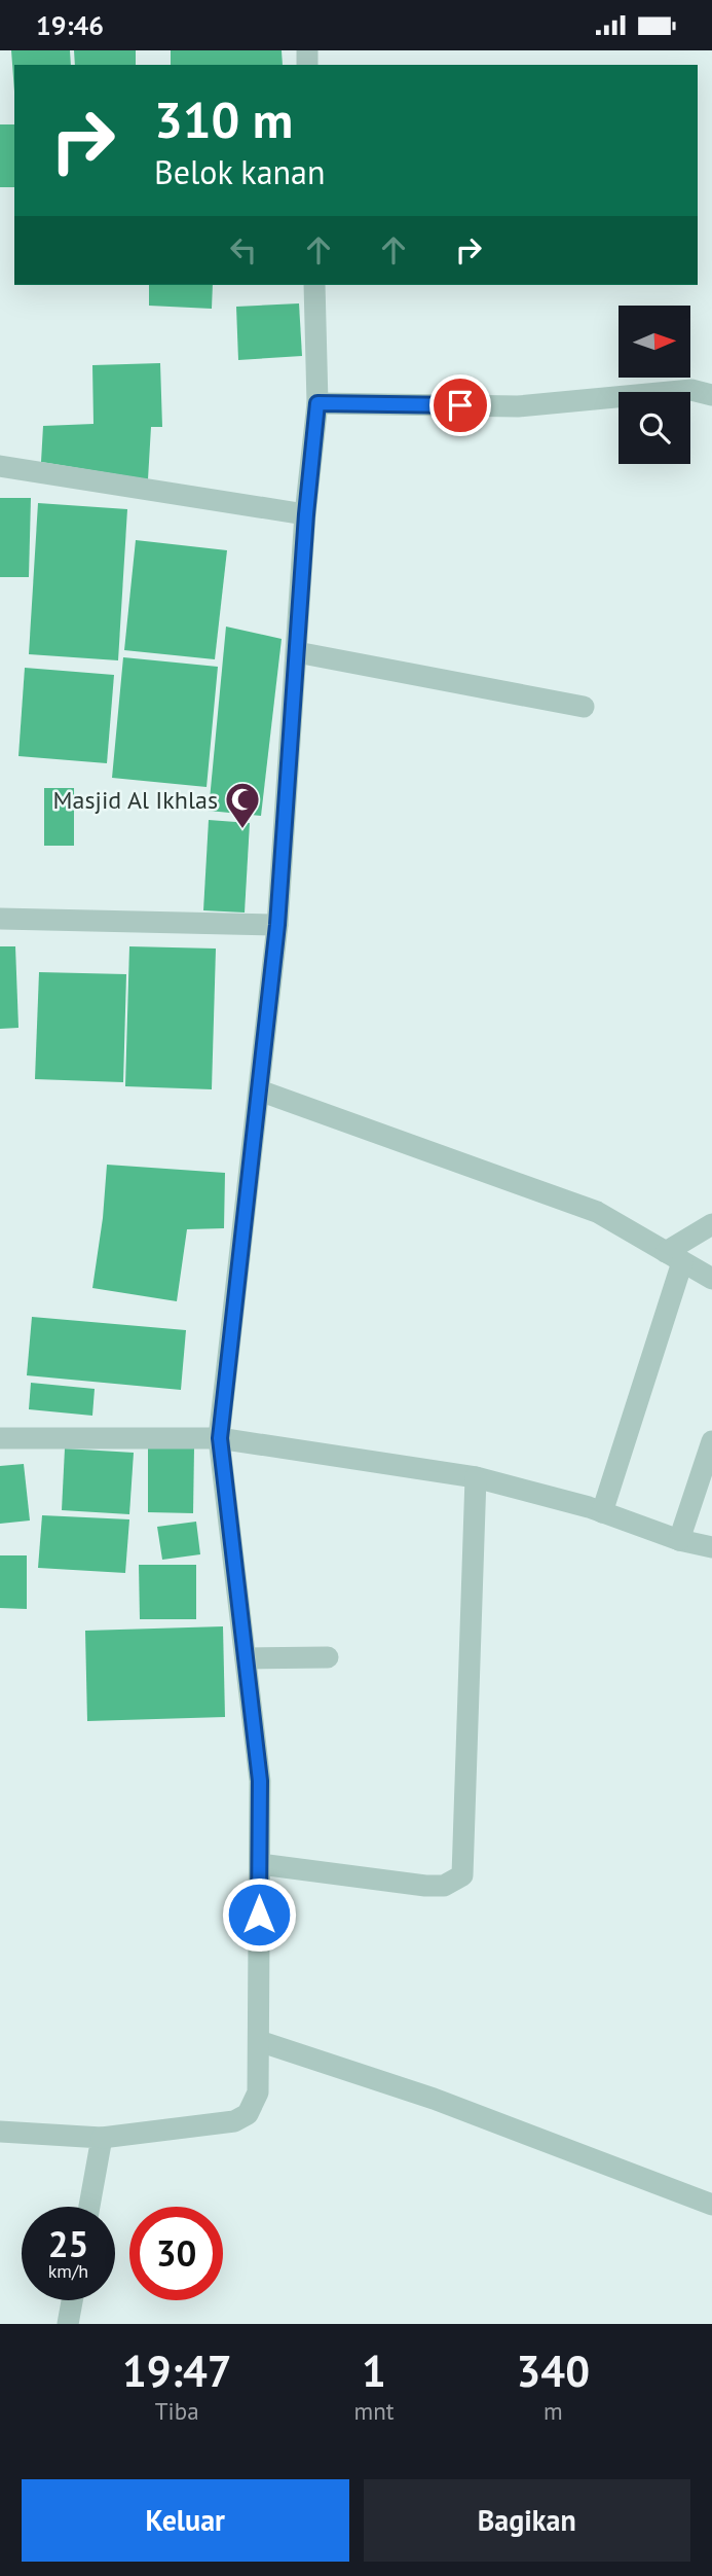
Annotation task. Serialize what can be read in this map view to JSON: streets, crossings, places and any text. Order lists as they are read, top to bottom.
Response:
{
  "places": {
    "mosque": ["Masjid Al Ikhlas"]
  },
  "north": "right",
  "page": {
    "status": "19:46",
    "turn": ["310 m", "Belok kanan"],
    "speed": "25 km/h",
    "limit": "30",
    "eta": [
      "19:47",
      "Tiba",
      "1",
      "mnt",
      "340",
      "m"
    ],
    "buttons": ["Keluar", "Bagikan"]
  }
}
